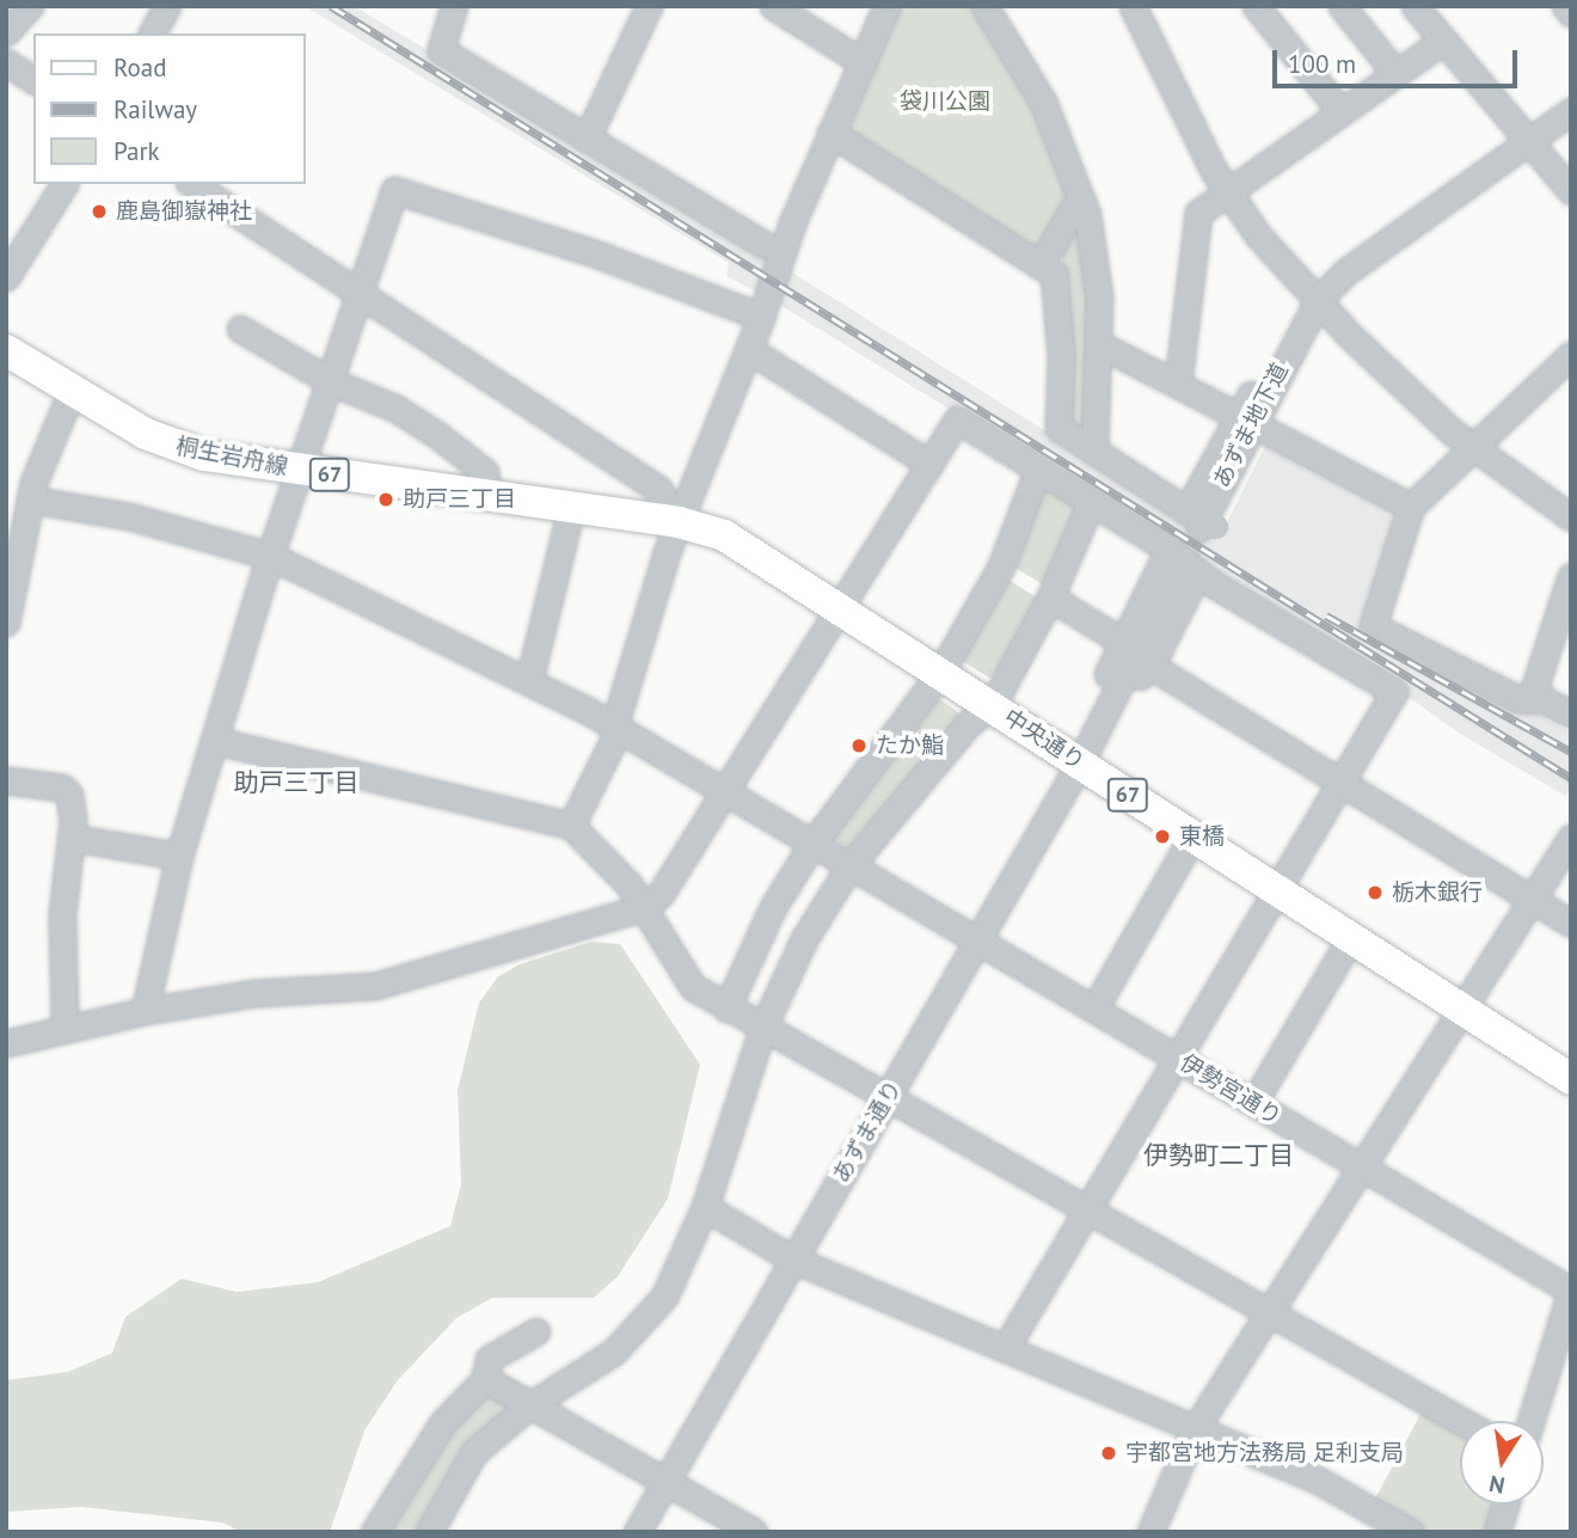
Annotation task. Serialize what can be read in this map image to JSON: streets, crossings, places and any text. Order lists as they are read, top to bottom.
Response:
{
  "streets": {
    "main road": ["桐生岩舟線", "67", "中央通り"],
    "street": ["あずま地下道", "伊勢宮通り", "あずま通り"]
  },
  "crossings": [
    ["桐生岩舟線", "中央通り"],
    ["中央通り", "あずま通り"],
    ["伊勢宮通り", "あずま通り"]
  ],
  "districts": ["助戸三丁目", "伊勢町二丁目"],
  "parks": ["袋川公園"],
  "places": [
    "鹿島御嶽神社",
    "助戸三丁目",
    "たか鮨",
    "東橋",
    "栃木銀行",
    "宇都宮地方法務局 足利支局"
  ],
  "legend": ["Road", "Railway", "Park"],
  "scale_bar": "100 m",
  "north": "bottom"
}
